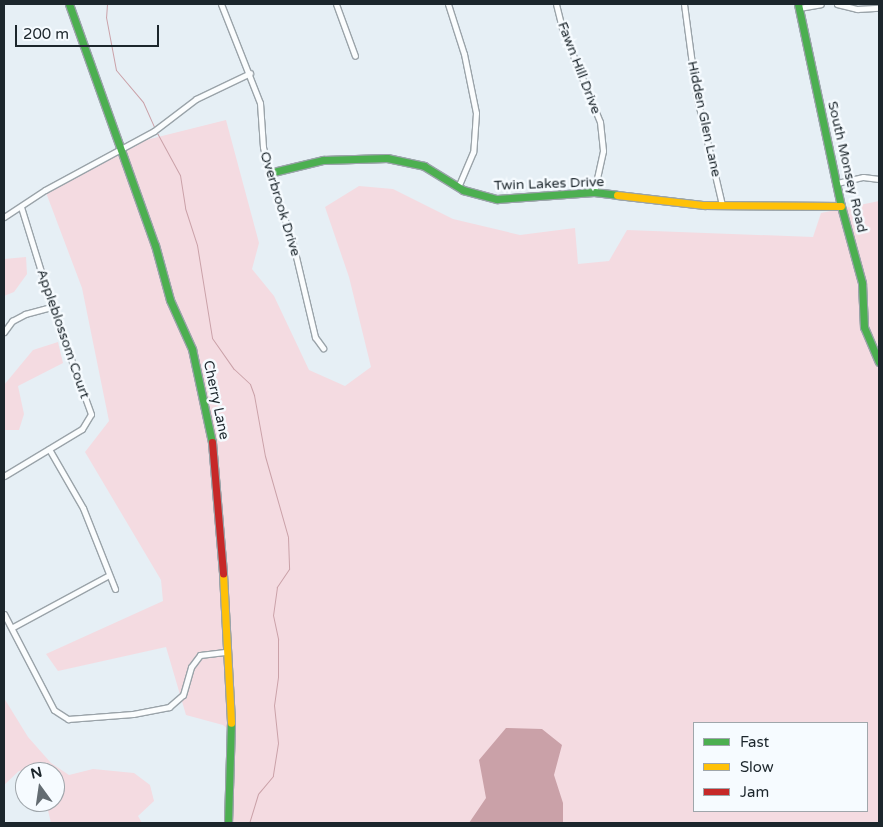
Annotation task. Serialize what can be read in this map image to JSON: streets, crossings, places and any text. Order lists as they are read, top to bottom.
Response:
{
  "streets": {
    "street": [
      "Fawn Hill Drive",
      "Hidden Glen Lane",
      "South Monsey Road",
      "Twin Lakes Drive",
      "Overbrook Drive",
      "Appleblossom Court",
      "Cherry Lane"
    ]
  },
  "crossings": [
    ["Fawn Hill Drive", "Twin Lakes Drive"],
    ["Hidden Glen Lane", "Twin Lakes Drive"],
    ["South Monsey Road", "Twin Lakes Drive"],
    ["Twin Lakes Drive", "Overbrook Drive"]
  ],
  "legend": ["Fast", "Slow", "Jam"],
  "scale_bar": "200 m",
  "north": "top"
}
